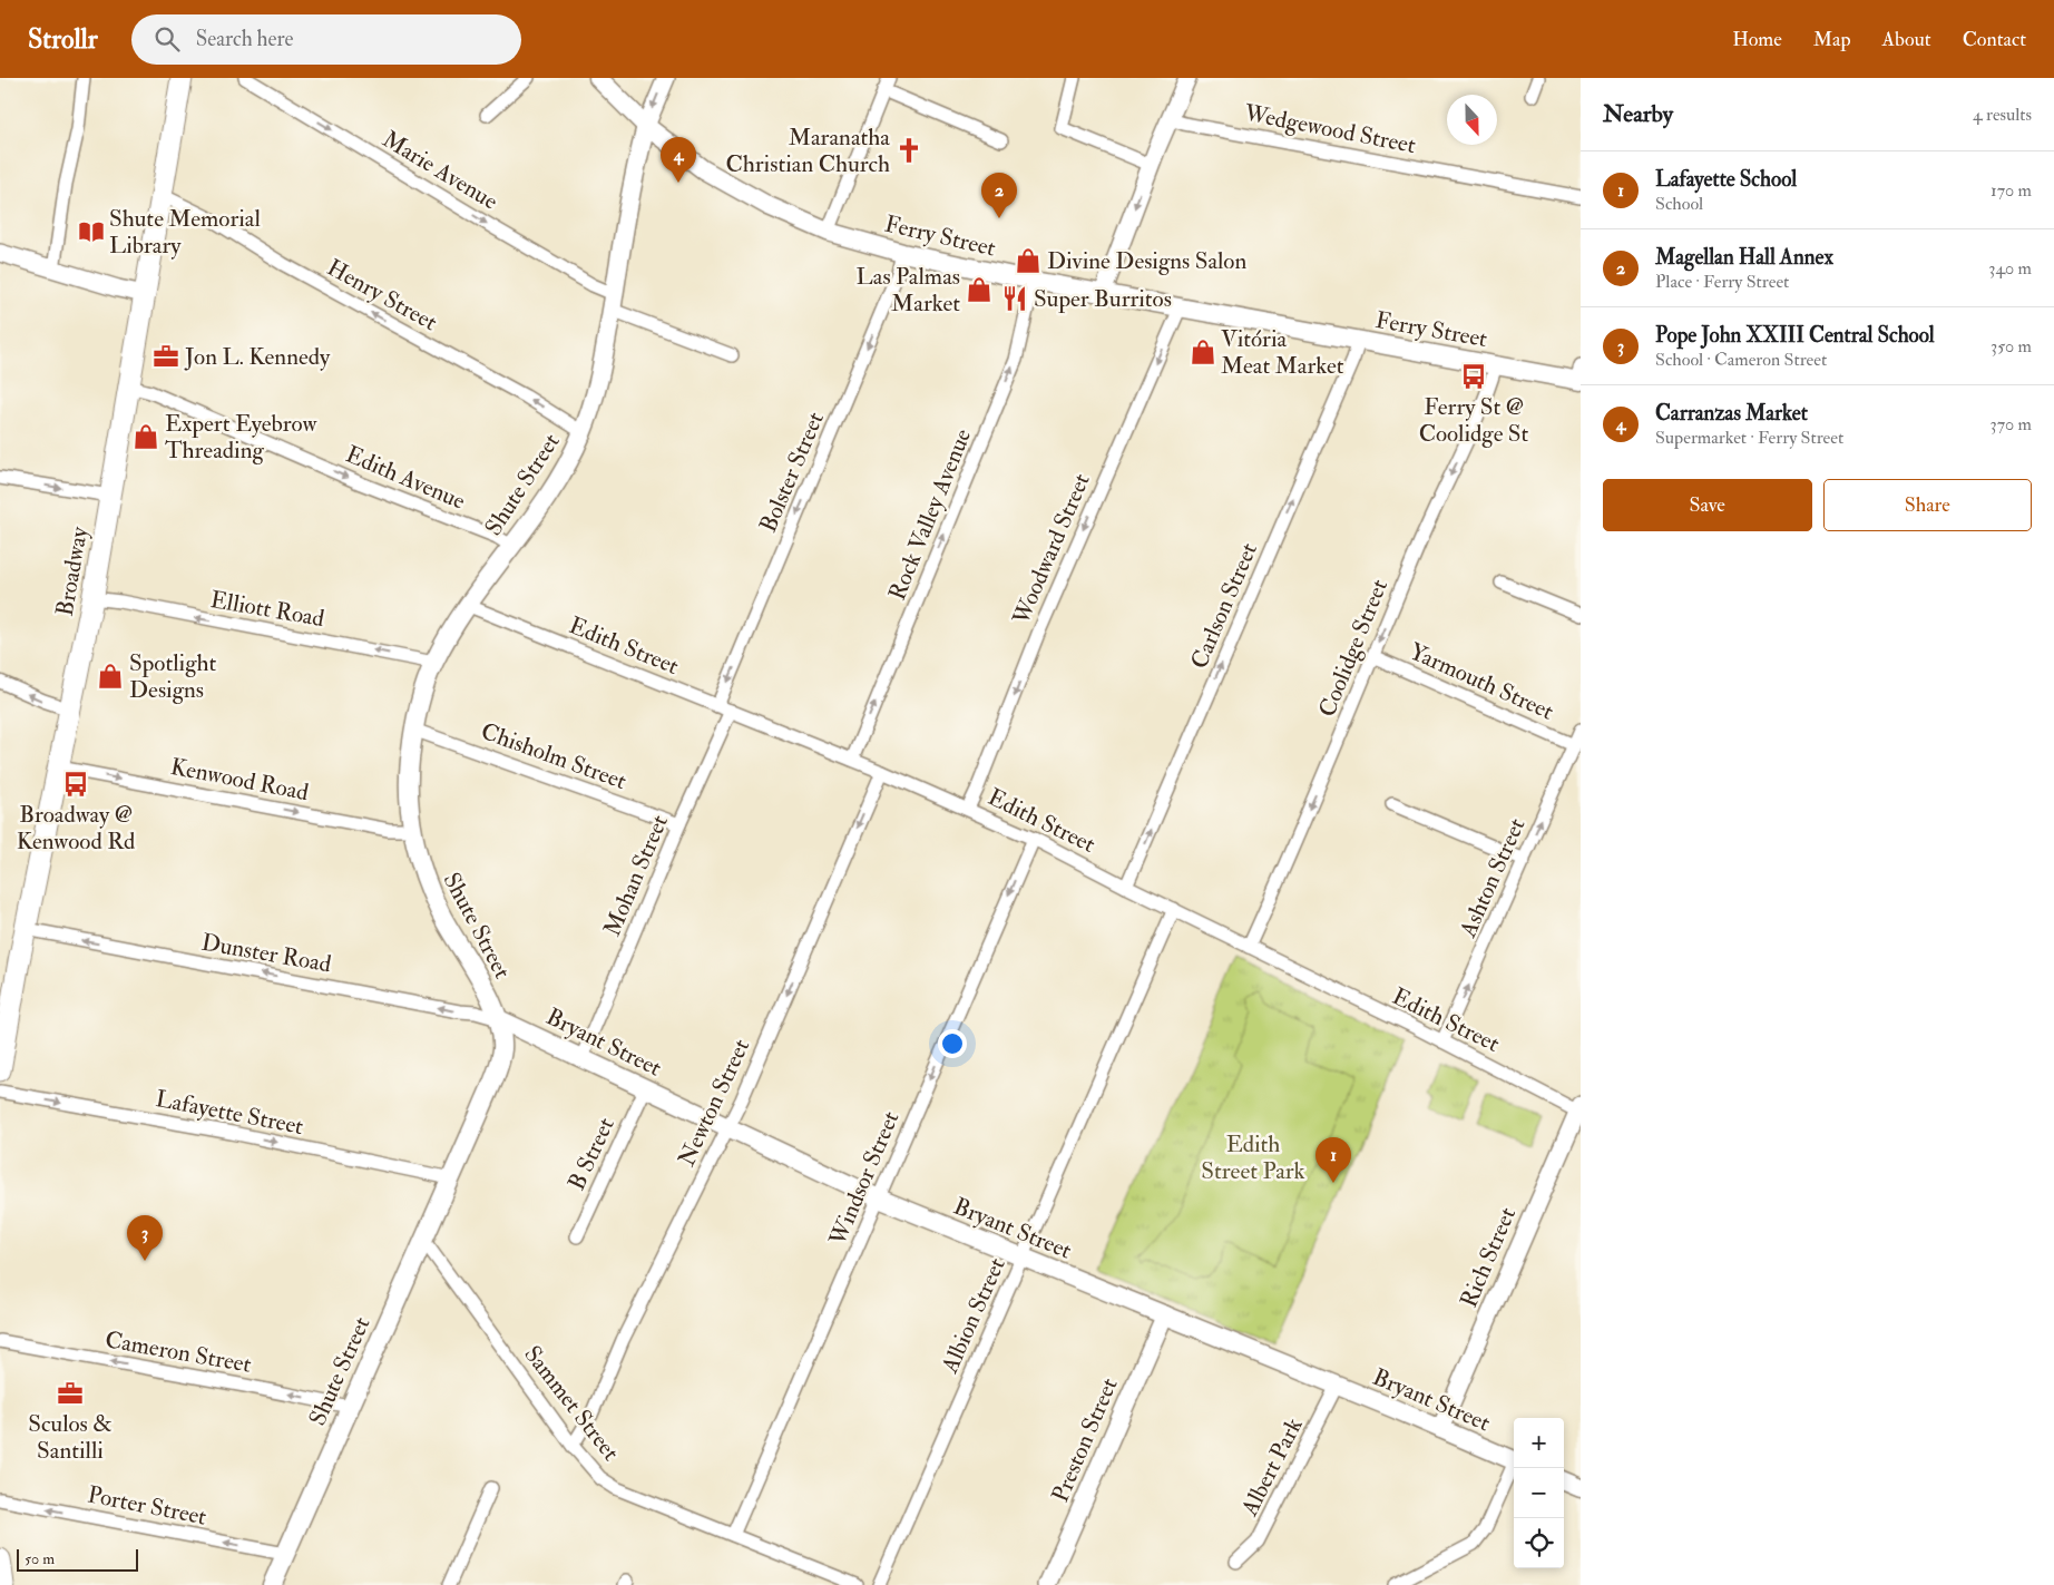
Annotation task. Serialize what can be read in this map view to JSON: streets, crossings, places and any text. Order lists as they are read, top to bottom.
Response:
{
  "streets": {
    "main road": [
      "Ferry Street",
      "Shute Street",
      "Broadway",
      "Bryant Street"
    ],
    "street": [
      "Wedgewood Street",
      "Marie Avenue",
      "Henry Street",
      "Bolster Street",
      "Edith Avenue",
      "Rock Valley Avenue",
      "Woodward Street",
      "Carlson Street",
      "Elliott Road",
      "Edith Street",
      "Coolidge Street",
      "Yarmouth Street",
      "Chisholm Street",
      "Kenwood Road",
      "Mohan Street",
      "Ashton Street",
      "Dunster Road",
      "Newton Street",
      "Lafayette Street",
      "B Street",
      "Windsor Street",
      "Rich Street",
      "Albion Street",
      "Cameron Street",
      "Sammet Street",
      "Preston Street",
      "Albert Park",
      "Porter Street"
    ]
  },
  "crossings": [
    ["Marie Avenue", "Shute Street"],
    ["Ferry Street", "Bolster Street"],
    ["Ferry Street", "Shute Street"],
    ["Ferry Street", "Rock Valley Avenue"],
    ["Ferry Street", "Woodward Street"],
    ["Ferry Street", "Carlson Street"],
    ["Ferry Street", "Coolidge Street"],
    ["Henry Street", "Shute Street"],
    ["Henry Street", "Broadway"],
    ["Bolster Street", "Edith Street"],
    ["Edith Avenue", "Shute Street"],
    ["Edith Avenue", "Broadway"],
    ["Shute Street", "Elliott Road"],
    ["Shute Street", "Edith Street"],
    ["Shute Street", "Chisholm Street"],
    ["Shute Street", "Kenwood Road"],
    ["Shute Street", "Dunster Road"],
    ["Shute Street", "Bryant Street"],
    ["Shute Street", "Lafayette Street"],
    ["Shute Street", "Cameron Street"],
    ["Shute Street", "Sammet Street"],
    ["Shute Street", "Porter Street"],
    ["Rock Valley Avenue", "Edith Street"],
    ["Woodward Street", "Edith Street"],
    ["Broadway", "Elliott Road"],
    ["Broadway", "Kenwood Road"],
    ["Broadway", "Dunster Road"],
    ["Carlson Street", "Edith Street"],
    ["Edith Street", "Coolidge Street"],
    ["Edith Street", "Mohan Street"],
    ["Edith Street", "Ashton Street"],
    ["Edith Street", "Newton Street"],
    ["Edith Street", "Windsor Street"],
    ["Edith Street", "Rich Street"],
    ["Edith Street", "Albion Street"],
    ["Coolidge Street", "Yarmouth Street"],
    ["Yarmouth Street", "Ashton Street"],
    ["Chisholm Street", "Mohan Street"],
    ["Mohan Street", "Bryant Street"],
    ["Dunster Road", "Bryant Street"],
    ["Bryant Street", "Newton Street"],
    ["Bryant Street", "B Street"],
    ["Bryant Street", "Windsor Street"],
    ["Bryant Street", "Rich Street"],
    ["Bryant Street", "Albion Street"],
    ["Bryant Street", "Preston Street"],
    ["Bryant Street", "Albert Park"],
    ["Newton Street", "Sammet Street"],
    ["Windsor Street", "Sammet Street"]
  ],
  "one_way": [
    "Marie Avenue",
    "Henry Street",
    "Bolster Street",
    "Edith Avenue",
    "Rock Valley Avenue",
    "Woodward Street",
    "Carlson Street",
    "Elliott Road",
    "Coolidge Street",
    "Kenwood Road",
    "Ashton Street",
    "Dunster Road",
    "Newton Street",
    "Lafayette Street",
    "Windsor Street",
    "Cameron Street",
    "Porter Street"
  ],
  "parks": ["Edith Street Park"],
  "places": {
    "church": ["Maranatha Christian Church"],
    "library": ["Shute Memorial Library"],
    "shop": [
      "Divine Designs Salon",
      "Las Palmas Market",
      "Vitória Meat Market",
      "Expert Eyebrow Threading",
      "Spotlight Designs"
    ],
    "restaurant": ["Super Burritos"],
    "office": ["Jon L. Kennedy", "Sculos & Santilli"],
    "bus stop": ["Ferry St @ Coolidge St", "Broadway @ Kenwood Rd"]
  },
  "scale_bar": "50 m",
  "north": "bottom",
  "page": {
    "header": "Strollr",
    "search": "Search here",
    "nav": [
      "Home",
      "Map",
      "About",
      "Contact"
    ],
    "heading": ["Nearby", "4 results"],
    "pins": [
      "4",
      "2",
      "1",
      "3"
    ],
    "list": [
      {
        "mark": "1",
        "name": "Lafayette School",
        "note": "School",
        "value": "170 m"
      },
      {
        "mark": "2",
        "name": "Magellan Hall Annex",
        "note": "Place · Ferry Street",
        "value": "340 m"
      },
      {
        "mark": "3",
        "name": "Pope John XXIII Central School",
        "note": "School · Cameron Street",
        "value": "350 m"
      },
      {
        "mark": "4",
        "name": "Carranzas Market",
        "note": "Supermarket · Ferry Street",
        "value": "370 m"
      }
    ],
    "buttons": ["Save", "Share"],
    "map_buttons": ["+", "−"],
    "scale": "50 m"
  }
}
